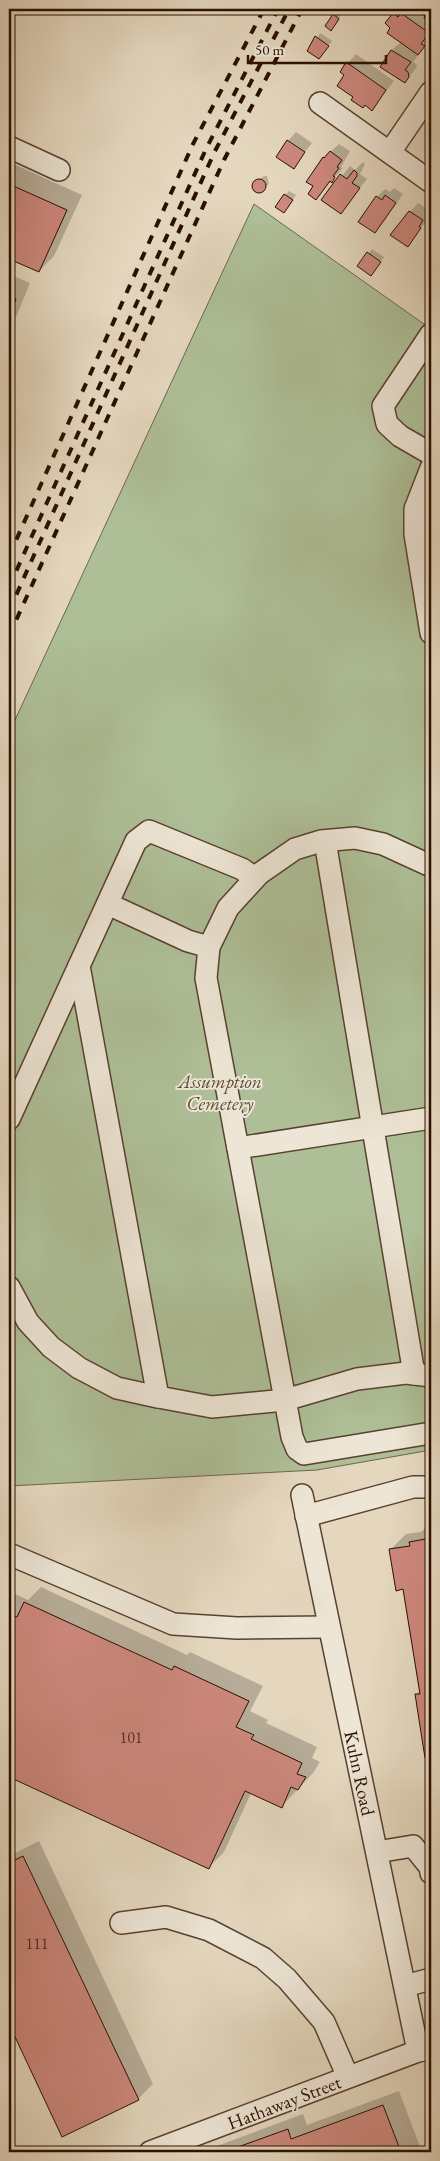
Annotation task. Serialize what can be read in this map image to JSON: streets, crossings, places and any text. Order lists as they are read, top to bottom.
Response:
{
  "streets": {
    "street": ["Kuhn Road", "Hathaway Street"]
  },
  "crossings": [
    ["Kuhn Road", "Hathaway Street"]
  ],
  "parks": ["Assumption Cemetery"],
  "house_numbers": ["101", "111"],
  "scale_bar": "50 m"
}
